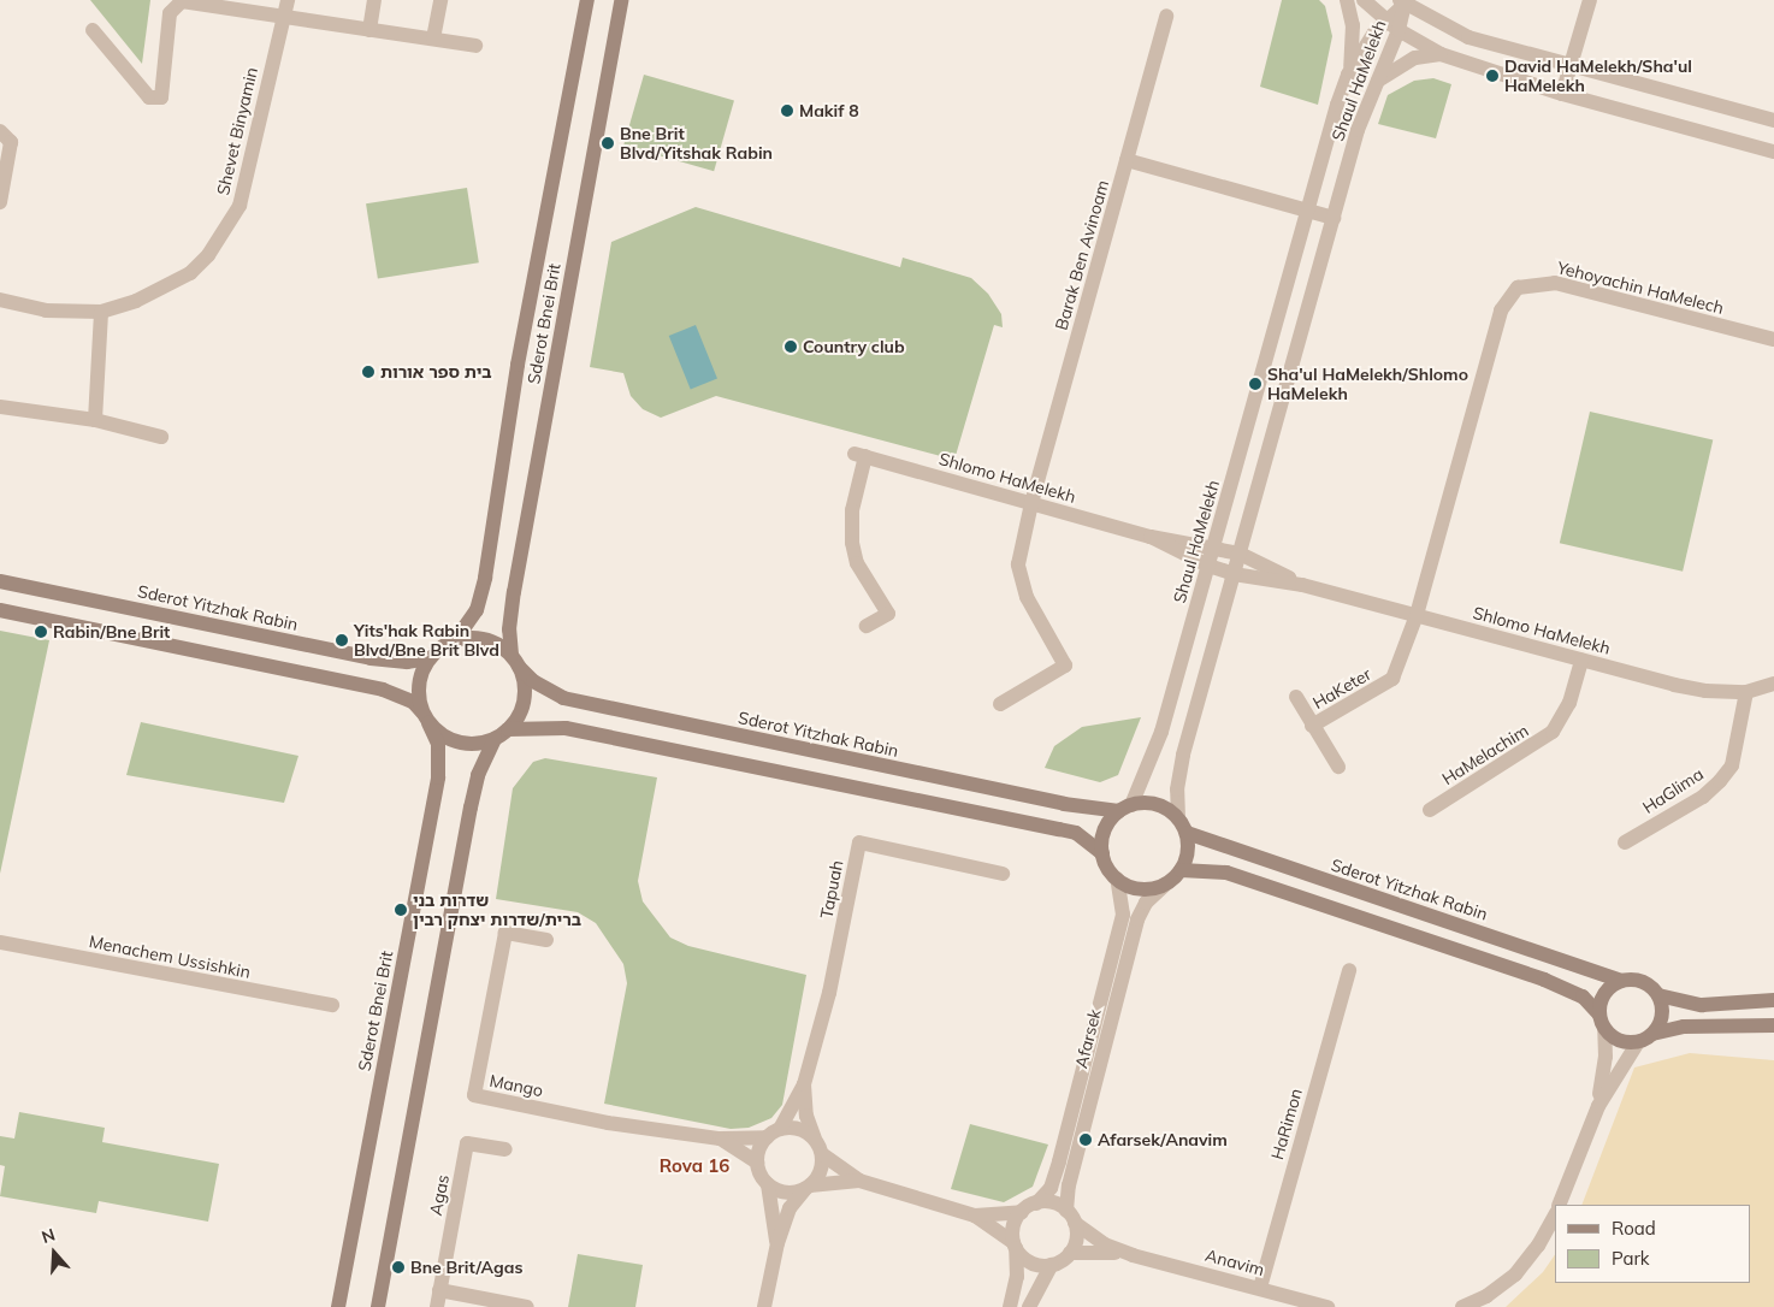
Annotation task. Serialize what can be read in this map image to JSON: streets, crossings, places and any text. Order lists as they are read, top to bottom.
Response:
{
  "streets": {
    "main road": ["Sderot Bnei Brit", "Sderot Yitzhak Rabin"],
    "street": [
      "Shaul HaMelekh",
      "Shevet Binyamin",
      "Barak Ben Avinoam",
      "Yehoyachin HaMelech",
      "Shlomo HaMelekh",
      "HaKeter",
      "HaMelachim",
      "HaGlima",
      "Tapuah",
      "Menachem Ussishkin",
      "Afarsek",
      "Mango",
      "HaRimon",
      "Agas",
      "Anavim"
    ]
  },
  "crossings": [
    ["Shaul HaMelekh", "Shlomo HaMelekh"],
    ["Shaul HaMelekh", "Sderot Yitzhak Rabin"],
    ["Shaul HaMelekh", "Afarsek"],
    ["Barak Ben Avinoam", "Shlomo HaMelekh"],
    ["Yehoyachin HaMelech", "Shlomo HaMelekh"],
    ["Yehoyachin HaMelech", "HaKeter"],
    ["Sderot Bnei Brit", "Sderot Yitzhak Rabin"],
    ["Shlomo HaMelekh", "HaKeter"],
    ["Shlomo HaMelekh", "HaMelachim"],
    ["Shlomo HaMelekh", "HaGlima"],
    ["Sderot Yitzhak Rabin", "Afarsek"],
    ["Tapuah", "Mango"],
    ["Afarsek", "Anavim"],
    ["HaRimon", "Anavim"]
  ],
  "districts": ["Rova 16"],
  "places": [
    "David HaMelekh/Sha'ul HaMelekh",
    "Makif 8",
    "Bne Brit Blvd/Yitshak Rabin",
    "Country club",
    "בית ספר אורות",
    "Sha'ul HaMelekh/Shlomo HaMelekh",
    "Rabin/Bne Brit",
    "Yits'hak Rabin Blvd/Bne Brit Blvd",
    "שדרות בני ברית/שדרות יצחק רבין",
    "Afarsek/Anavim",
    "Bne Brit/Agas"
  ],
  "legend": ["Road", "Park"],
  "north": "top"
}
